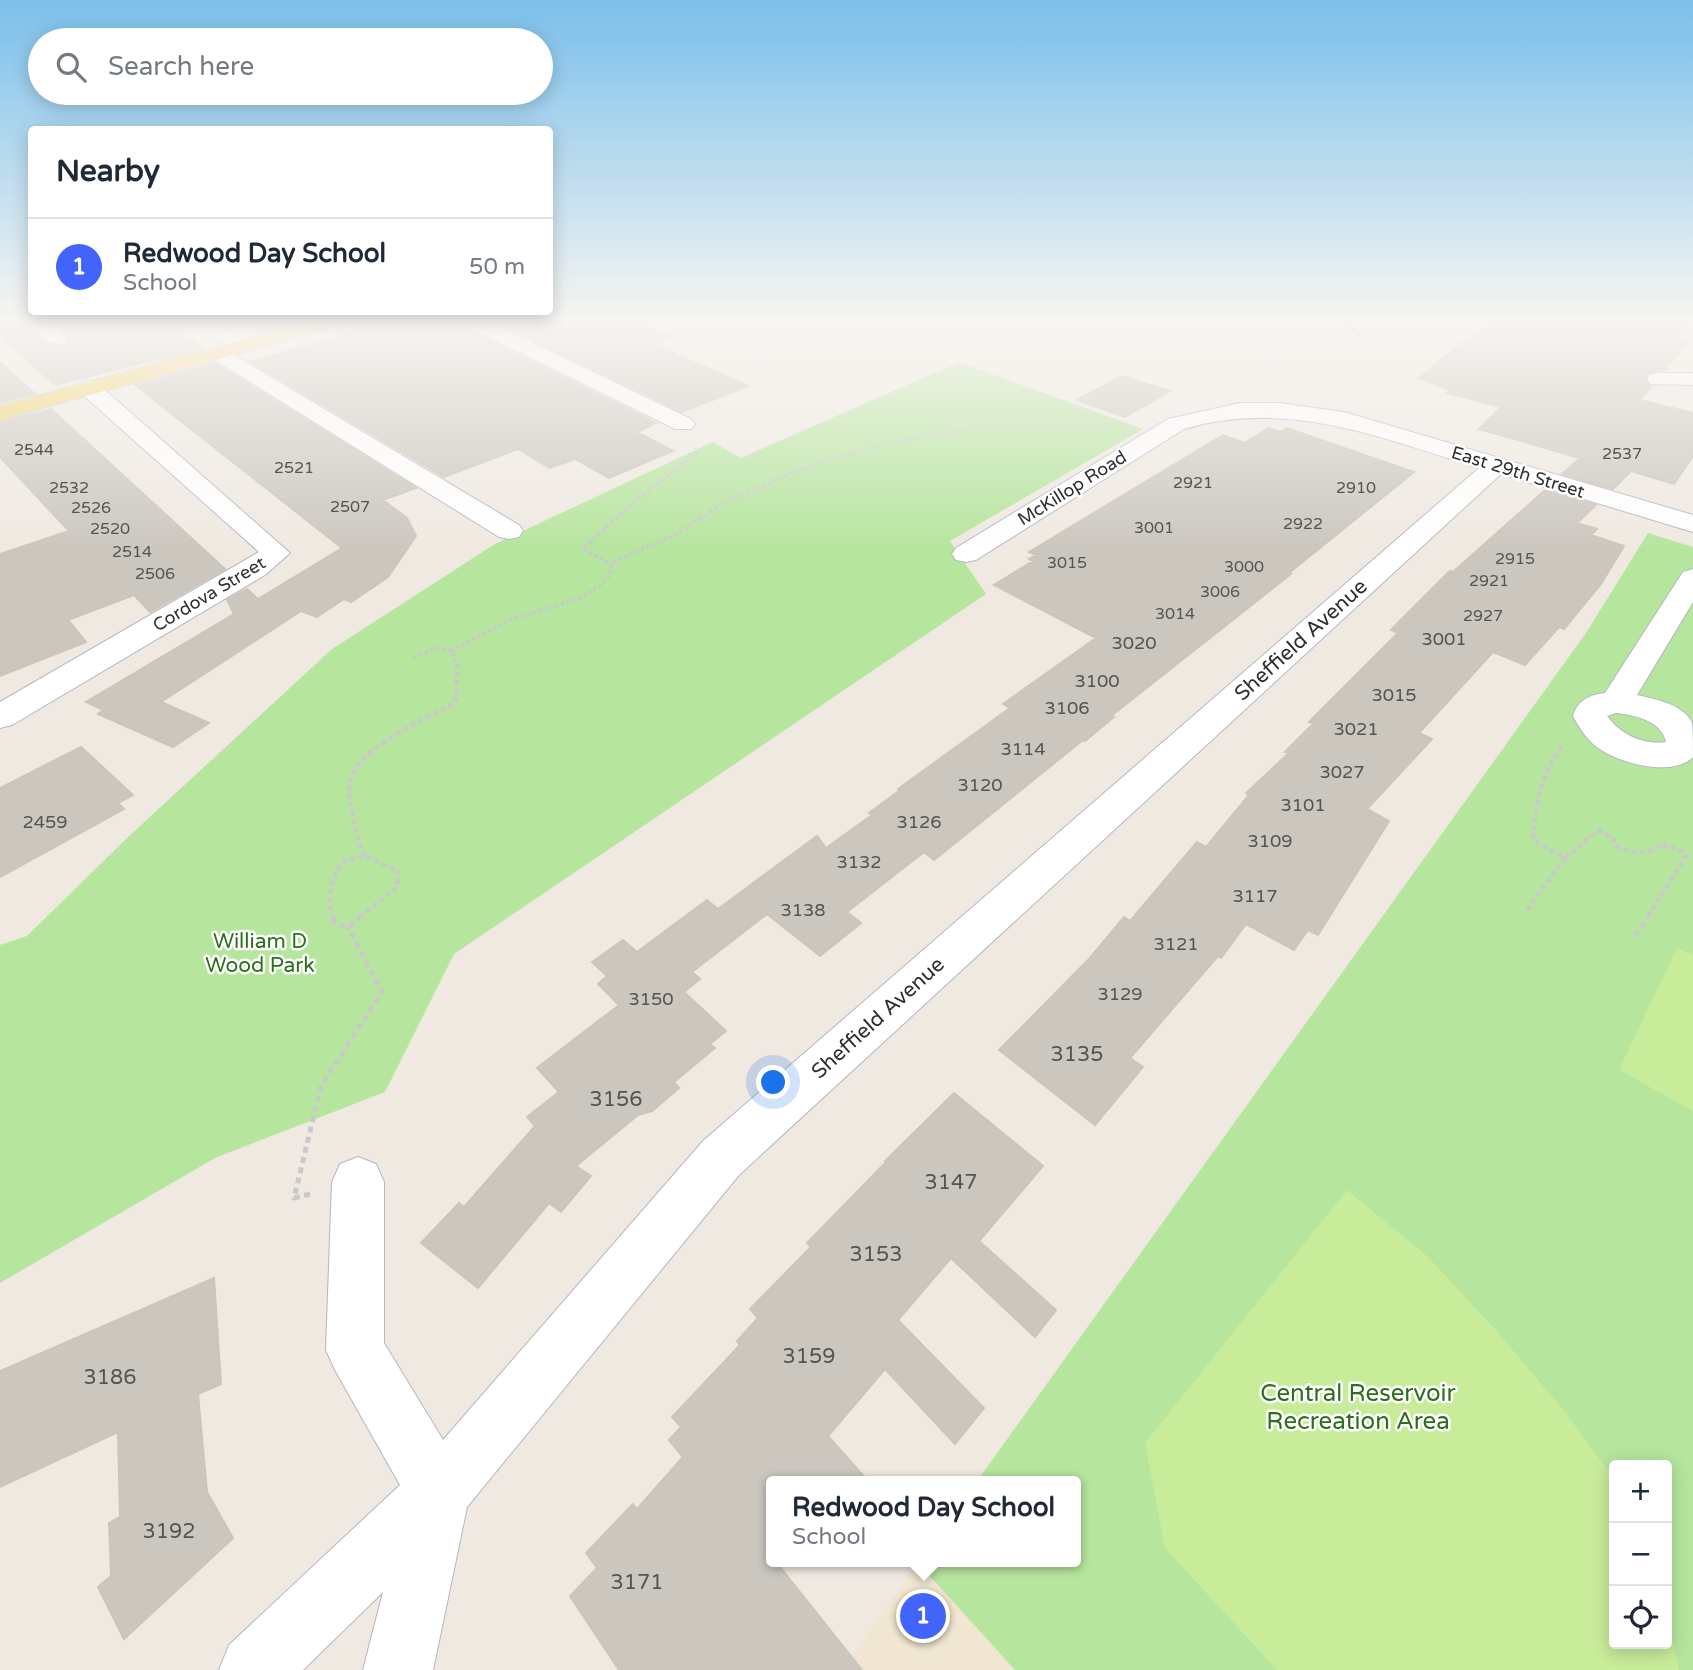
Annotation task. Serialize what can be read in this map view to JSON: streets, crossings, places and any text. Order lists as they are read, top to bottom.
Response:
{
  "streets": {
    "street": [
      "East 29th Street",
      "McKillop Road",
      "Cordova Street",
      "Sheffield Avenue"
    ]
  },
  "crossings": [
    ["East 29th Street", "McKillop Road"],
    ["East 29th Street", "Sheffield Avenue"]
  ],
  "parks": ["William D Wood Park", "Central Reservoir Recreation Area"],
  "house_numbers": [
    "2544",
    "2537",
    "2521",
    "2921",
    "2532",
    "2910",
    "2507",
    "2526",
    "2922",
    "3001",
    "2520",
    "2514",
    "2915",
    "3015",
    "3000",
    "2506",
    "2921",
    "3006",
    "3014",
    "2927",
    "3001",
    "3020",
    "3100",
    "3015",
    "3106",
    "3021",
    "3114",
    "3027",
    "3120",
    "3101",
    "2459",
    "3126",
    "3109",
    "3132",
    "3117",
    "3138",
    "3121",
    "3129",
    "3150",
    "3135",
    "3156",
    "3147",
    "3153",
    "3159",
    "3186",
    "3192",
    "3171"
  ],
  "page": {
    "search": "Search here",
    "heading": "Nearby",
    "list": [
      {
        "mark": "1",
        "name": "Redwood Day School",
        "note": "School",
        "value": "50 m"
      }
    ],
    "map_buttons": ["+", "−"],
    "popup": ["Redwood Day School", "School"],
    "pins": "1"
  }
}
